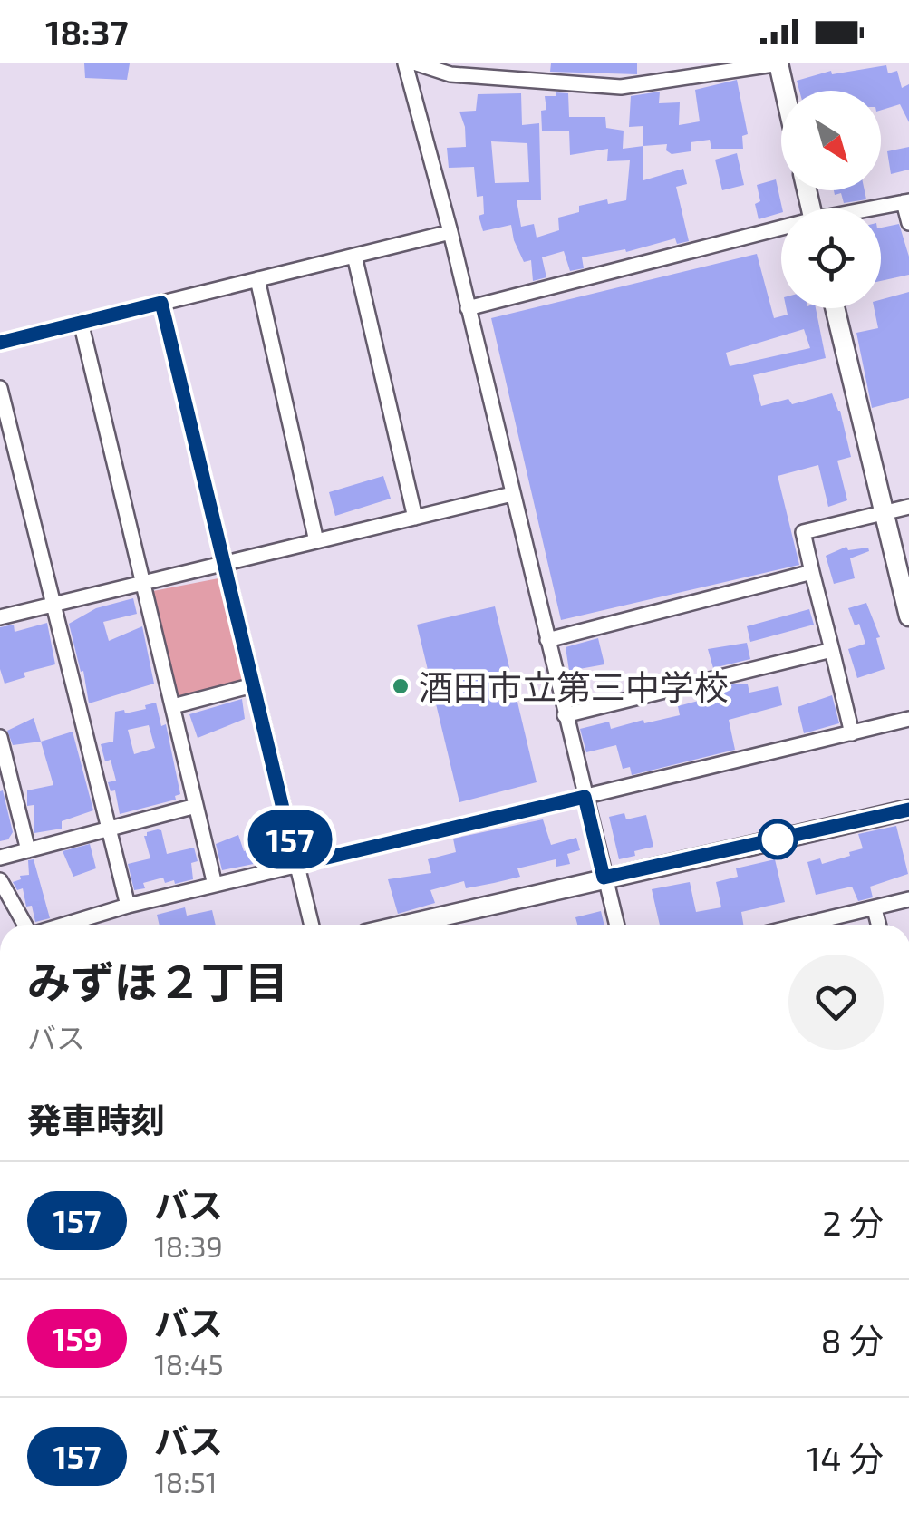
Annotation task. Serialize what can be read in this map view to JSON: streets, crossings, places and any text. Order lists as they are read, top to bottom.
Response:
{
  "places": ["酒田市立第三中学校"],
  "lines": ["bus line 157"],
  "north": "bottom right",
  "page": {
    "status": "18:37",
    "on_map": "157",
    "heading": [
      ["みずほ２丁目", "バス"],
      "発車時刻"
    ],
    "list": [
      {
        "mark": "157",
        "name": "バス",
        "note": "18:39",
        "value": "2 分"
      },
      {
        "mark": "159",
        "name": "バス",
        "note": "18:45",
        "value": "8 分"
      },
      {
        "mark": "157",
        "name": "バス",
        "note": "18:51",
        "value": "14 分"
      }
    ]
  }
}
